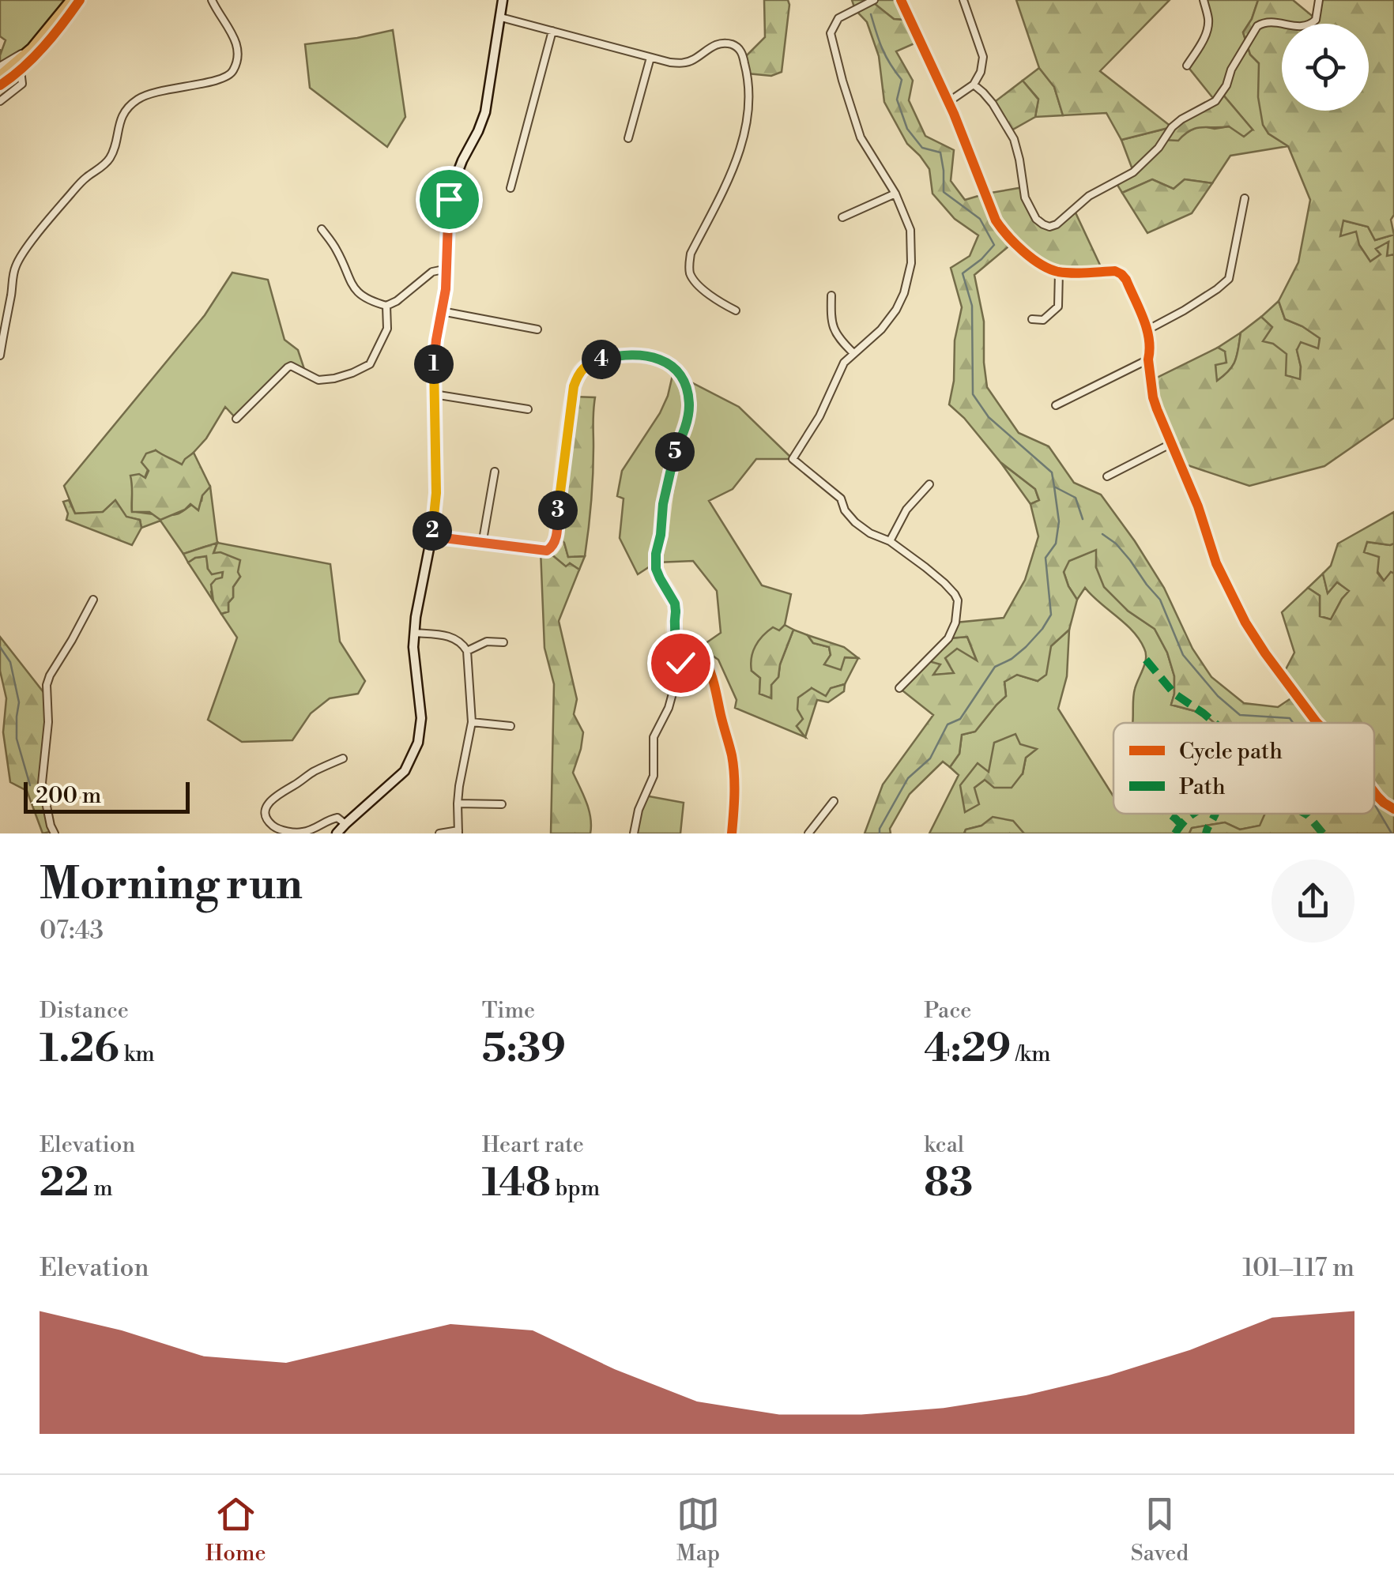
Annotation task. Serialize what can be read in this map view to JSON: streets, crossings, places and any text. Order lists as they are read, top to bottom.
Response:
{
  "legend": ["Cycle path", "Path"],
  "scale_bar": "200 m",
  "page": {
    "pins": [
      "4",
      "1",
      "5",
      "3",
      "2"
    ],
    "scale": "200 m",
    "heading": ["Morning run", "07:43"],
    "stats": [
      ["Distance", "1.26 km"],
      ["Time", "5:39"],
      ["Pace", "4:29 /km"],
      ["Elevation", "22 m"],
      ["Heart rate", "148 bpm"],
      ["kcal", "83"]
    ],
    "chart": ["Elevation", "101–117 m"],
    "tabs": ["Home", "Map", "Saved"]
  }
}
